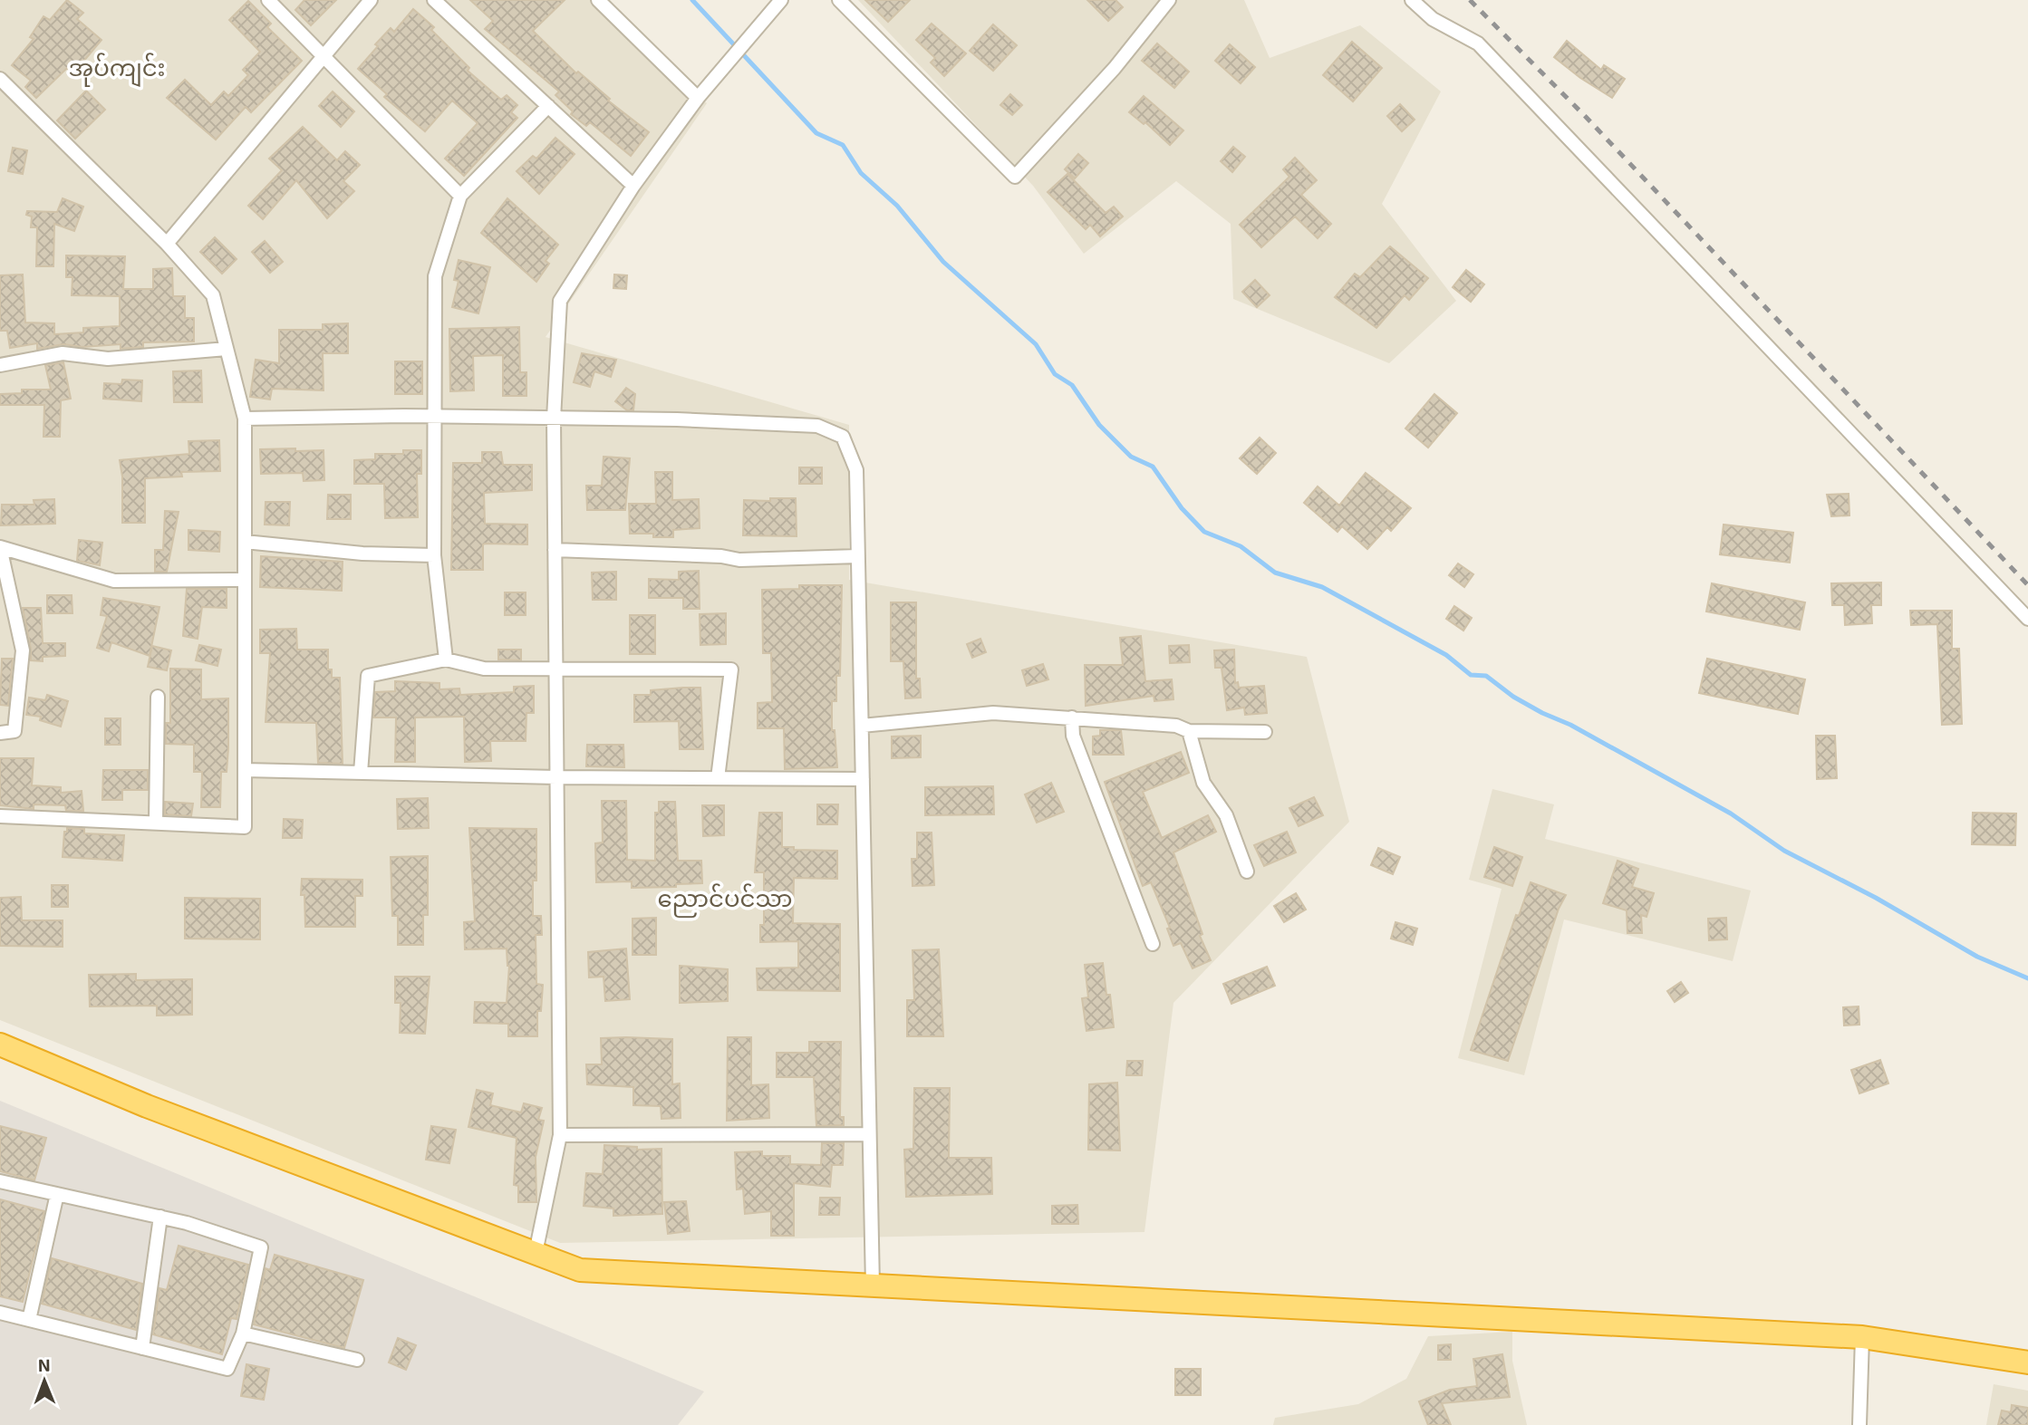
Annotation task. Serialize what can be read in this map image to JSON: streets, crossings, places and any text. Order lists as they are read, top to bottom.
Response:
{
  "districts": ["အုပ်ကျင်း", "ညောင်ပင်သာ"],
  "north": "top"
}
